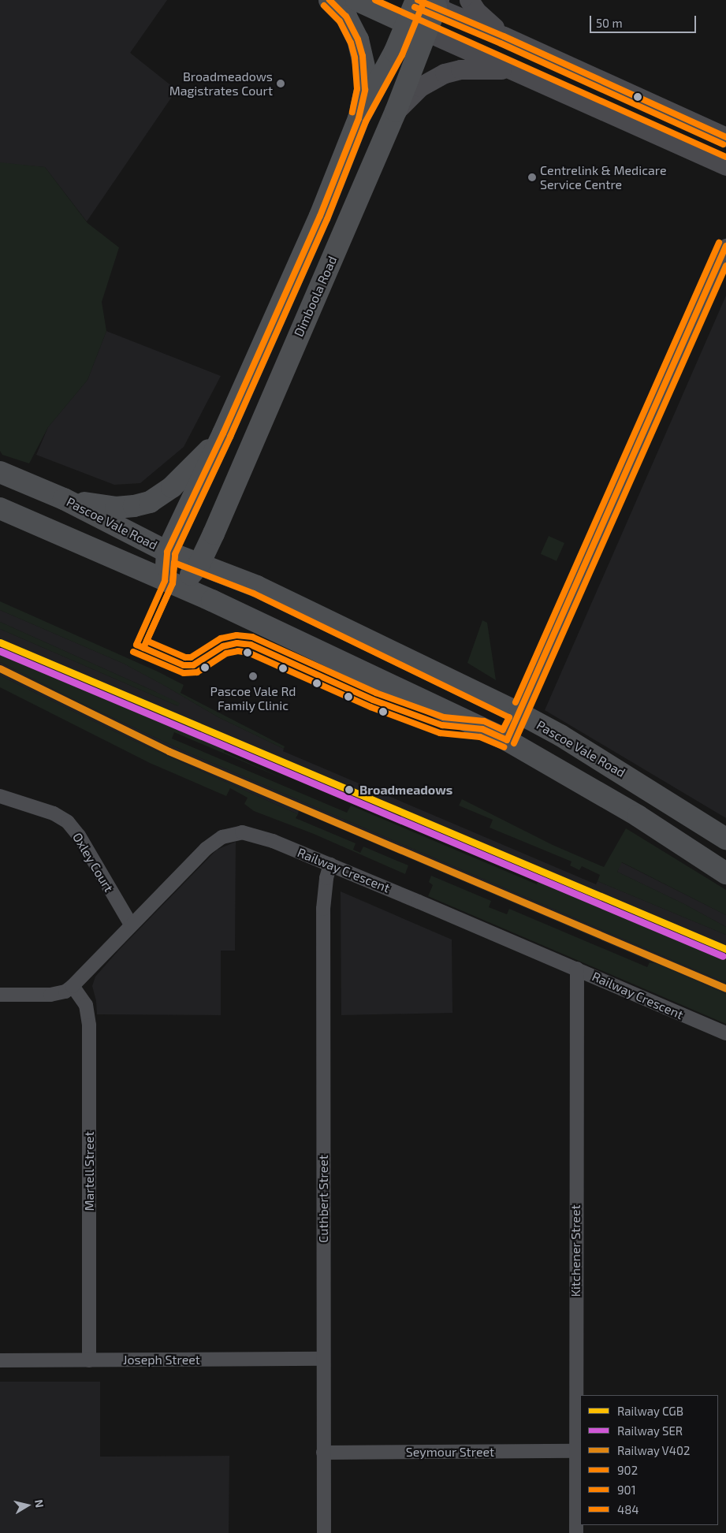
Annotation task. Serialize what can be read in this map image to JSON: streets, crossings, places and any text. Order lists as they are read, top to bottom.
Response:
{
  "streets": {
    "main road": ["Dimboola Road", "Pascoe Vale Road"],
    "street": [
      "Oxley Court",
      "Railway Crescent",
      "Martell Street",
      "Cuthbert Street",
      "Kitchener Street",
      "Joseph Street",
      "Seymour Street"
    ]
  },
  "crossings": [
    ["Dimboola Road", "Pascoe Vale Road"],
    ["Oxley Court", "Railway Crescent"],
    ["Railway Crescent", "Martell Street"],
    ["Railway Crescent", "Cuthbert Street"],
    ["Railway Crescent", "Kitchener Street"],
    ["Martell Street", "Joseph Street"],
    ["Cuthbert Street", "Joseph Street"],
    ["Cuthbert Street", "Seymour Street"],
    ["Kitchener Street", "Seymour Street"]
  ],
  "places": [
    "Broadmeadows Magistrates Court",
    "Centrelink & Medicare Service Centre",
    "Pascoe Vale Rd Family Clinic",
    "Broadmeadows"
  ],
  "lines": [
    "transit line 902",
    "transit line 484",
    "transit line 901",
    "rail line CGB",
    "rail line SER",
    "rail line V402"
  ],
  "legend": [
    "Railway CGB",
    "Railway SER",
    "Railway V402",
    "902",
    "901",
    "484"
  ],
  "scale_bar": "50 m",
  "north": "right"
}
